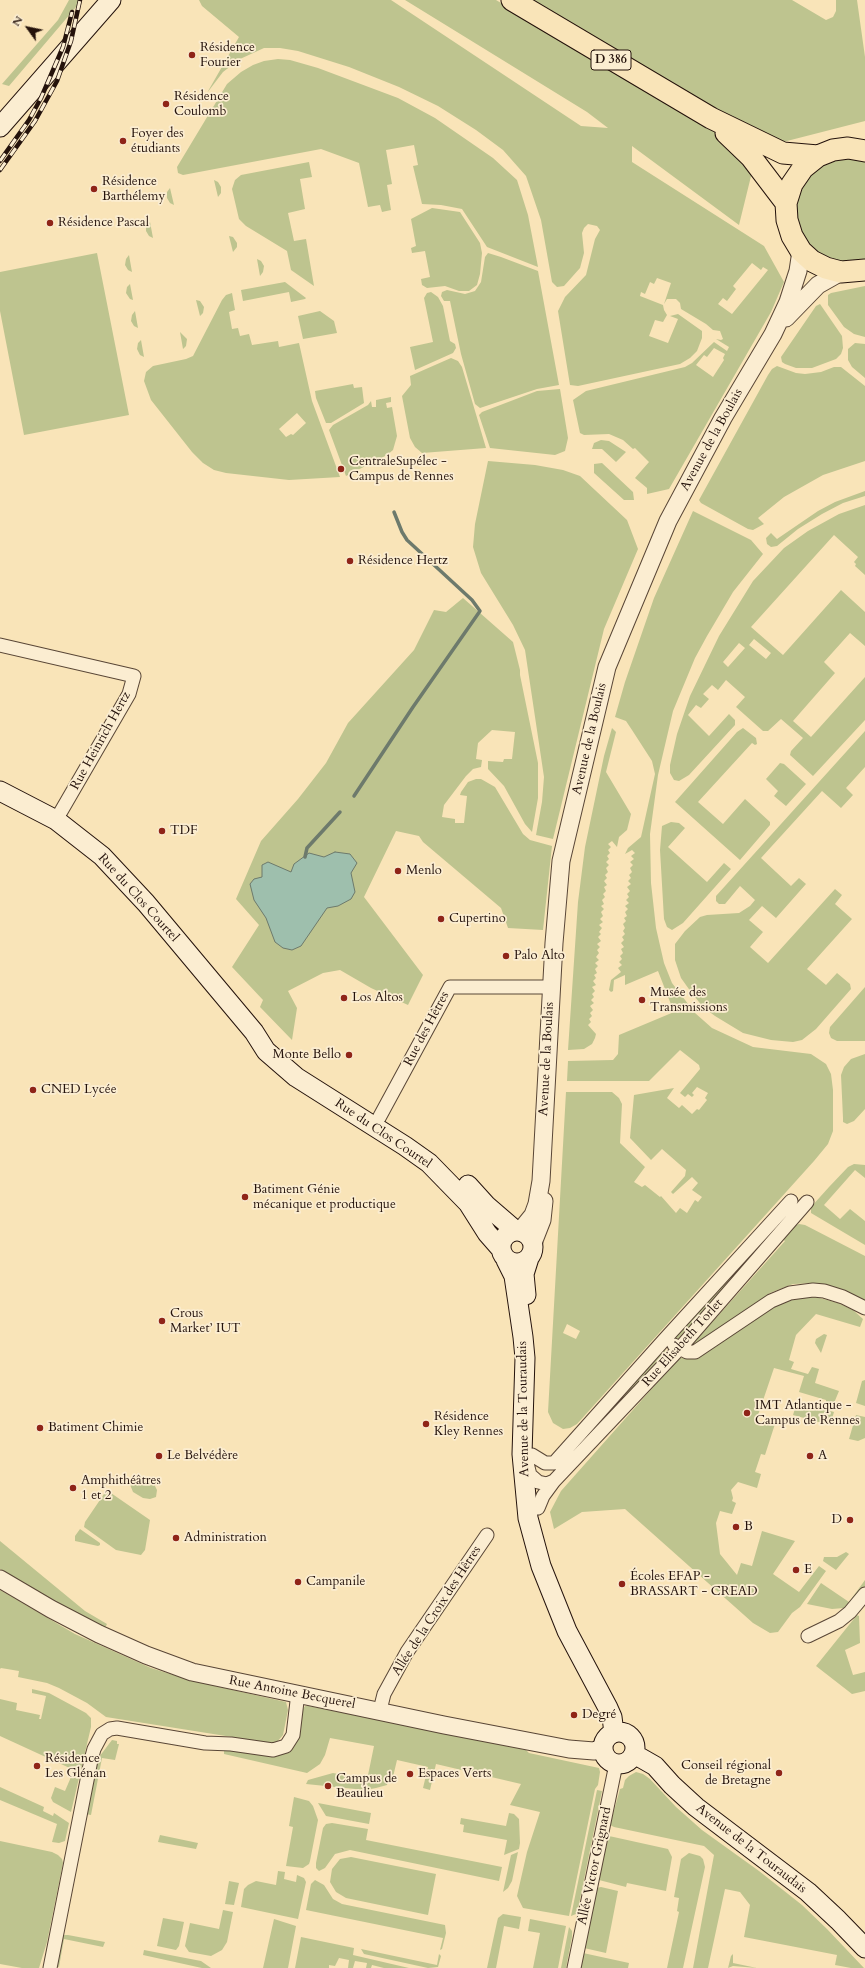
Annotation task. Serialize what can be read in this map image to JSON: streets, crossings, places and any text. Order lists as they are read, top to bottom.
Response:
{
  "streets": {
    "main road": ["D 386", "Rue du Clos Courtel", "Avenue de la Touraudais"],
    "street": [
      "Avenue de la Boulais",
      "Rue Heinrich Hertz",
      "Rue des Hêtres",
      "Rue Elisabeth Torlet",
      "Allée de la Croix des Hêtres",
      "Rue Antoine Becquerel",
      "Allée Victor Grignard"
    ]
  },
  "crossings": [
    ["Avenue de la Boulais", "Rue du Clos Courtel"],
    ["Avenue de la Boulais", "Rue des Hêtres"],
    ["Avenue de la Boulais", "Avenue de la Touraudais"],
    ["Rue Heinrich Hertz", "Rue du Clos Courtel"],
    ["Rue du Clos Courtel", "Rue des Hêtres"],
    ["Rue du Clos Courtel", "Avenue de la Touraudais"],
    ["Rue Elisabeth Torlet", "Avenue de la Touraudais"],
    ["Avenue de la Touraudais", "Rue Antoine Becquerel"],
    ["Avenue de la Touraudais", "Allée Victor Grignard"],
    ["Allée de la Croix des Hêtres", "Rue Antoine Becquerel"],
    ["Rue Antoine Becquerel", "Allée Victor Grignard"]
  ],
  "places": [
    "Résidence Fourier",
    "Résidence Coulomb",
    "Foyer des étudiants",
    "Résidence Barthélemy",
    "Résidence Pascal",
    "CentraleSupélec - Campus de Rennes",
    "Résidence Hertz",
    "TDF",
    "Menlo",
    "Cupertino",
    "Palo Alto",
    "Los Altos",
    "Musée des Transmissions",
    "Monte Bello",
    "CNED Lycée",
    "Batiment Génie mécanique et productique",
    "Crous Market’ IUT",
    "IMT Atlantique - Campus de Rennes",
    "Résidence Kley Rennes",
    "Batiment Chimie",
    "Le Belvédère",
    "A",
    "Amphithéâtres 1 et 2",
    "D",
    "B",
    "Administration",
    "E",
    "Campanile",
    "Écoles EFAP - BRASSART - CREAD",
    "Degré",
    "Résidence Les Glénan",
    "Conseil régional de Bretagne",
    "Espaces Verts",
    "Campus de Beaulieu"
  ],
  "north": "top left"
}
